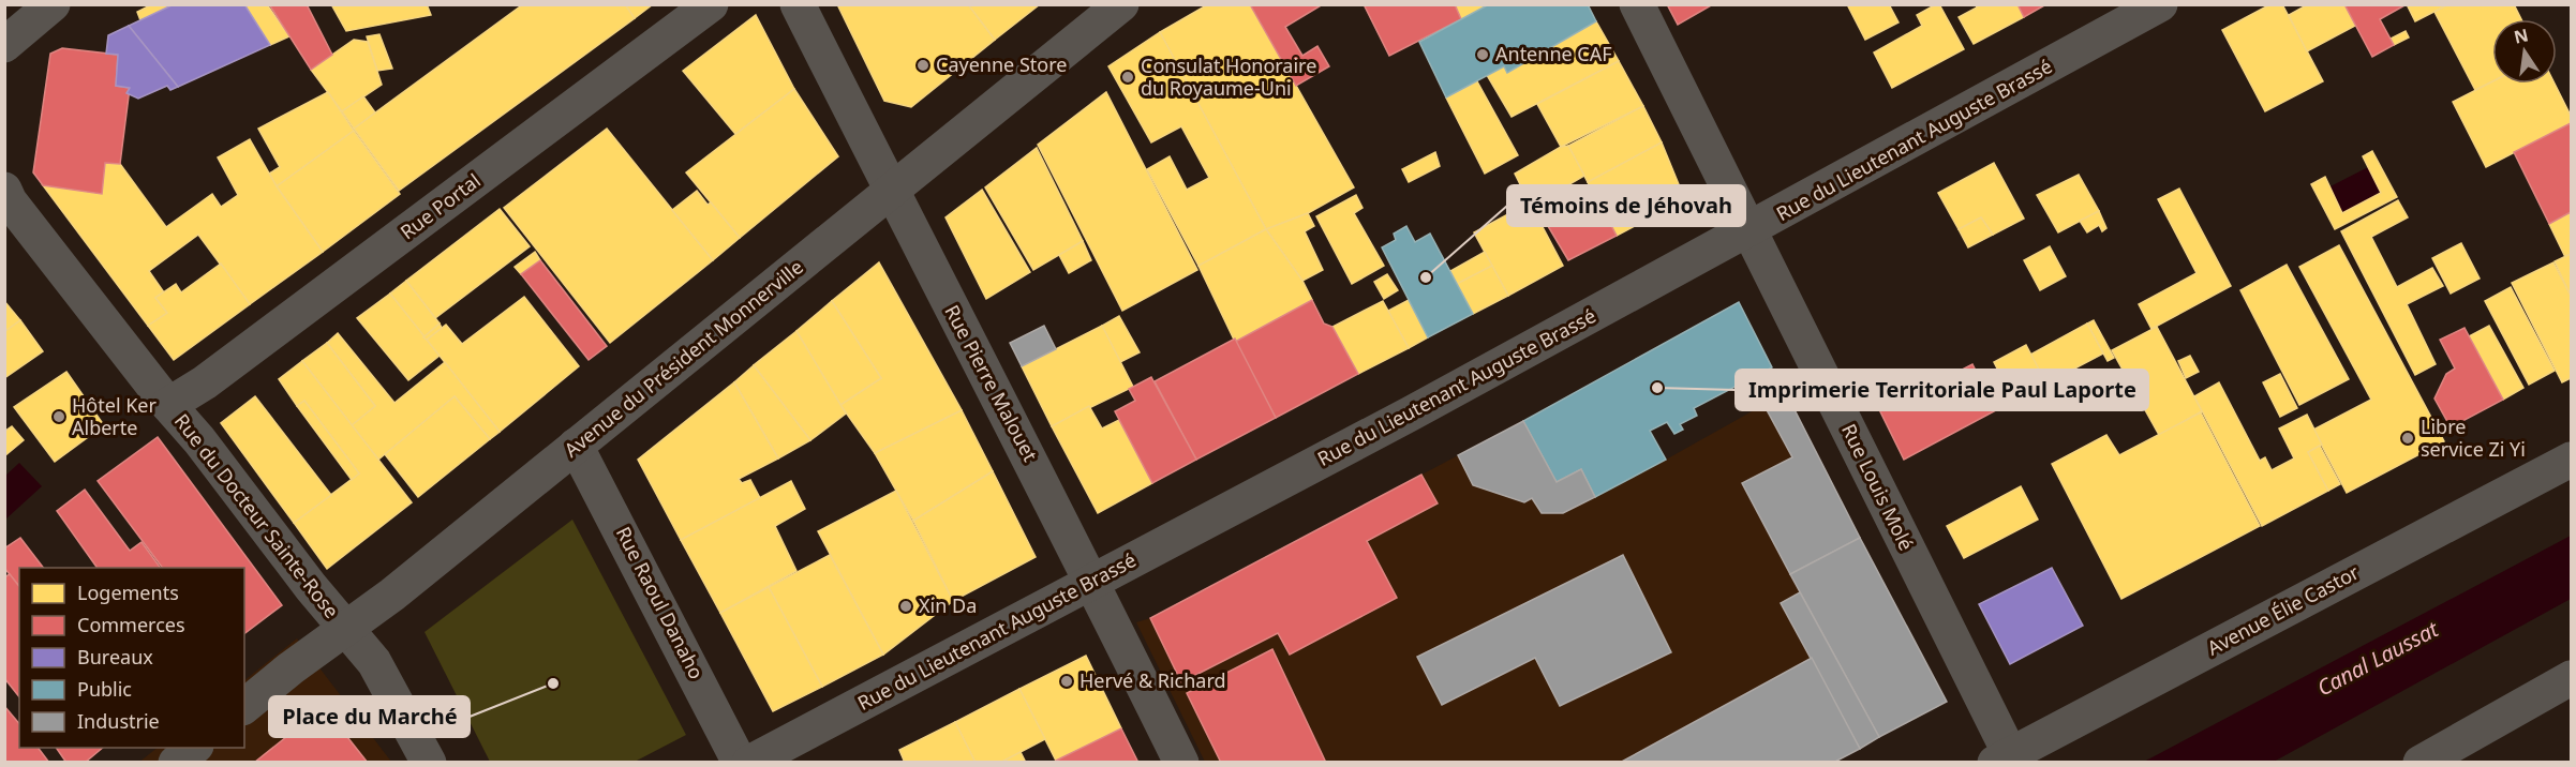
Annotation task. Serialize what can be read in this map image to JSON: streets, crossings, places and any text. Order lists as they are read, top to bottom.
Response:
{
  "streets": {
    "street": [
      "Rue du Lieutenant Auguste Brassé",
      "Rue Portal",
      "Avenue du Président Monnerville",
      "Rue Pierre Malouet",
      "Rue Louis Molé",
      "Rue du Docteur Sainte-Rose",
      "Rue Raoul Danaho",
      "Avenue Élie Castor"
    ]
  },
  "crossings": [
    ["Rue du Lieutenant Auguste Brassé", "Rue Pierre Malouet"],
    ["Rue du Lieutenant Auguste Brassé", "Rue Louis Molé"],
    ["Rue Portal", "Rue du Docteur Sainte-Rose"],
    ["Avenue du Président Monnerville", "Rue Pierre Malouet"],
    ["Avenue du Président Monnerville", "Rue du Docteur Sainte-Rose"],
    ["Avenue du Président Monnerville", "Rue Raoul Danaho"],
    ["Rue Louis Molé", "Avenue Élie Castor"]
  ],
  "water": ["Canal Laussat"],
  "places": [
    "Antenne CAF",
    "Cayenne Store",
    "Consulat Honoraire du Royaume-Uni",
    "Témoins de Jéhovah",
    "Imprimerie Territoriale Paul Laporte",
    "Hôtel Ker Alberte",
    "Libre service Zi Yi",
    "Xin Da",
    "Hervé & Richard",
    "Place du Marché"
  ],
  "legend": [
    "Logements",
    "Commerces",
    "Bureaux",
    "Public",
    "Industrie"
  ],
  "north": "top"
}
